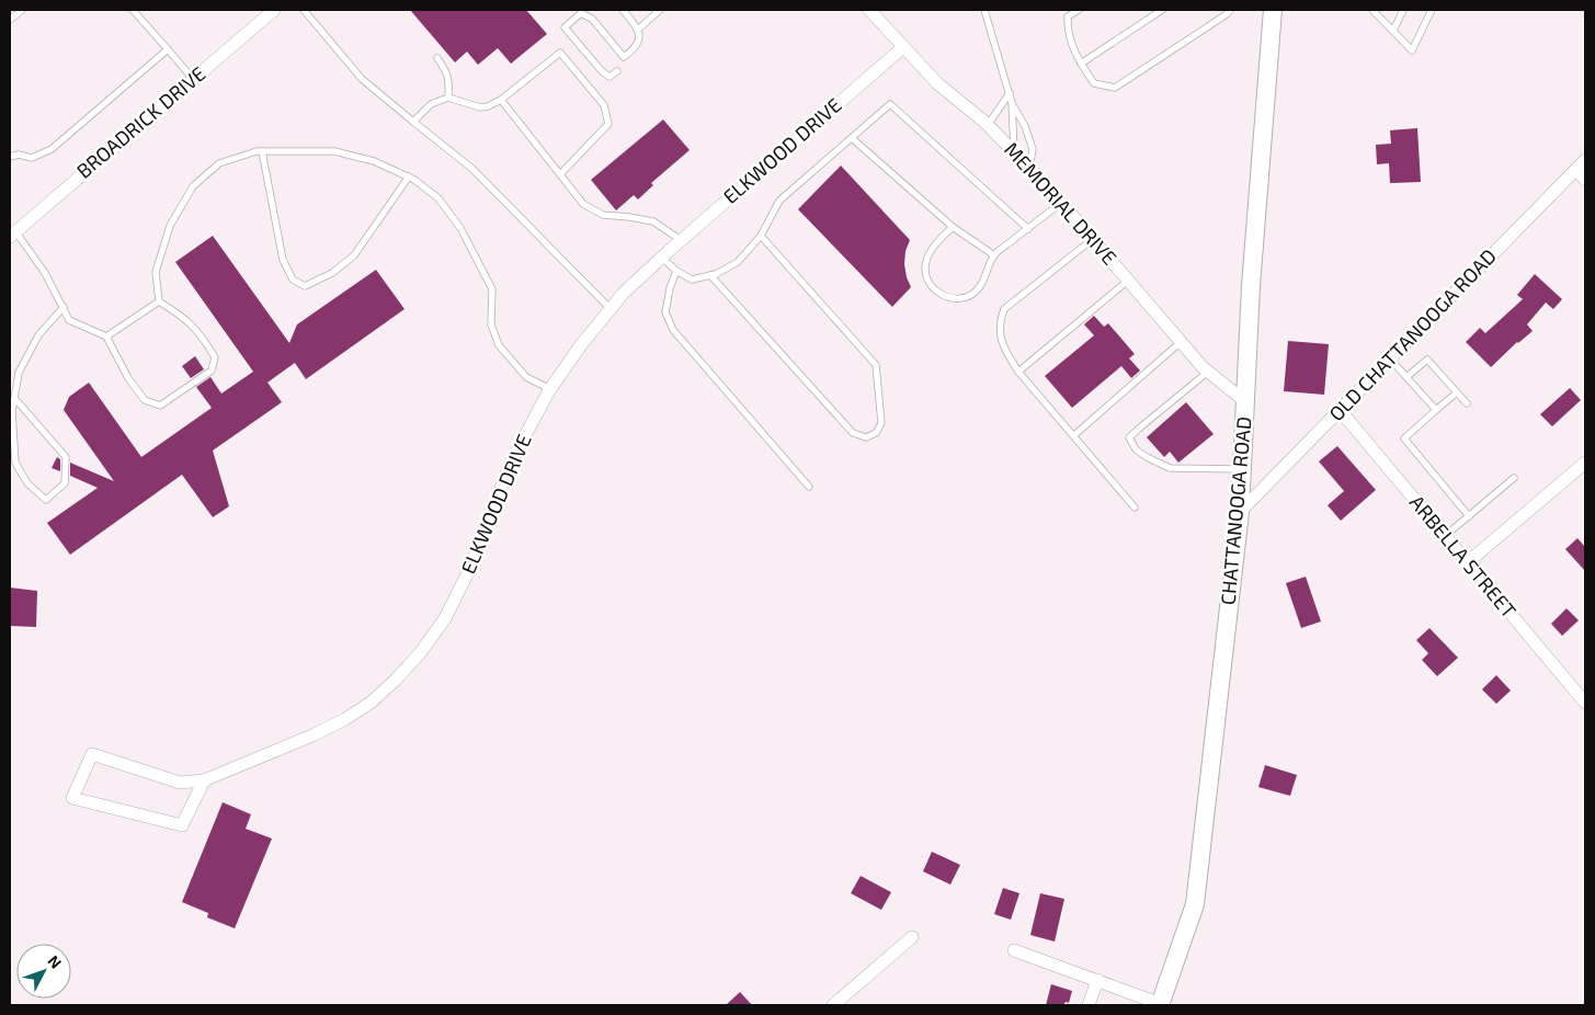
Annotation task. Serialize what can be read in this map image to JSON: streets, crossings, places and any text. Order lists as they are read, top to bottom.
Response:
{
  "streets": {
    "main road": ["CHATTANOOGA ROAD"],
    "street": [
      "BROADRICK DRIVE",
      "ELKWOOD DRIVE",
      "MEMORIAL DRIVE",
      "OLD CHATTANOOGA ROAD",
      "ARBELLA STREET"
    ]
  },
  "crossings": [
    ["ELKWOOD DRIVE", "MEMORIAL DRIVE"],
    ["MEMORIAL DRIVE", "CHATTANOOGA ROAD"],
    ["OLD CHATTANOOGA ROAD", "CHATTANOOGA ROAD"],
    ["OLD CHATTANOOGA ROAD", "ARBELLA STREET"]
  ],
  "north": "top right"
}
